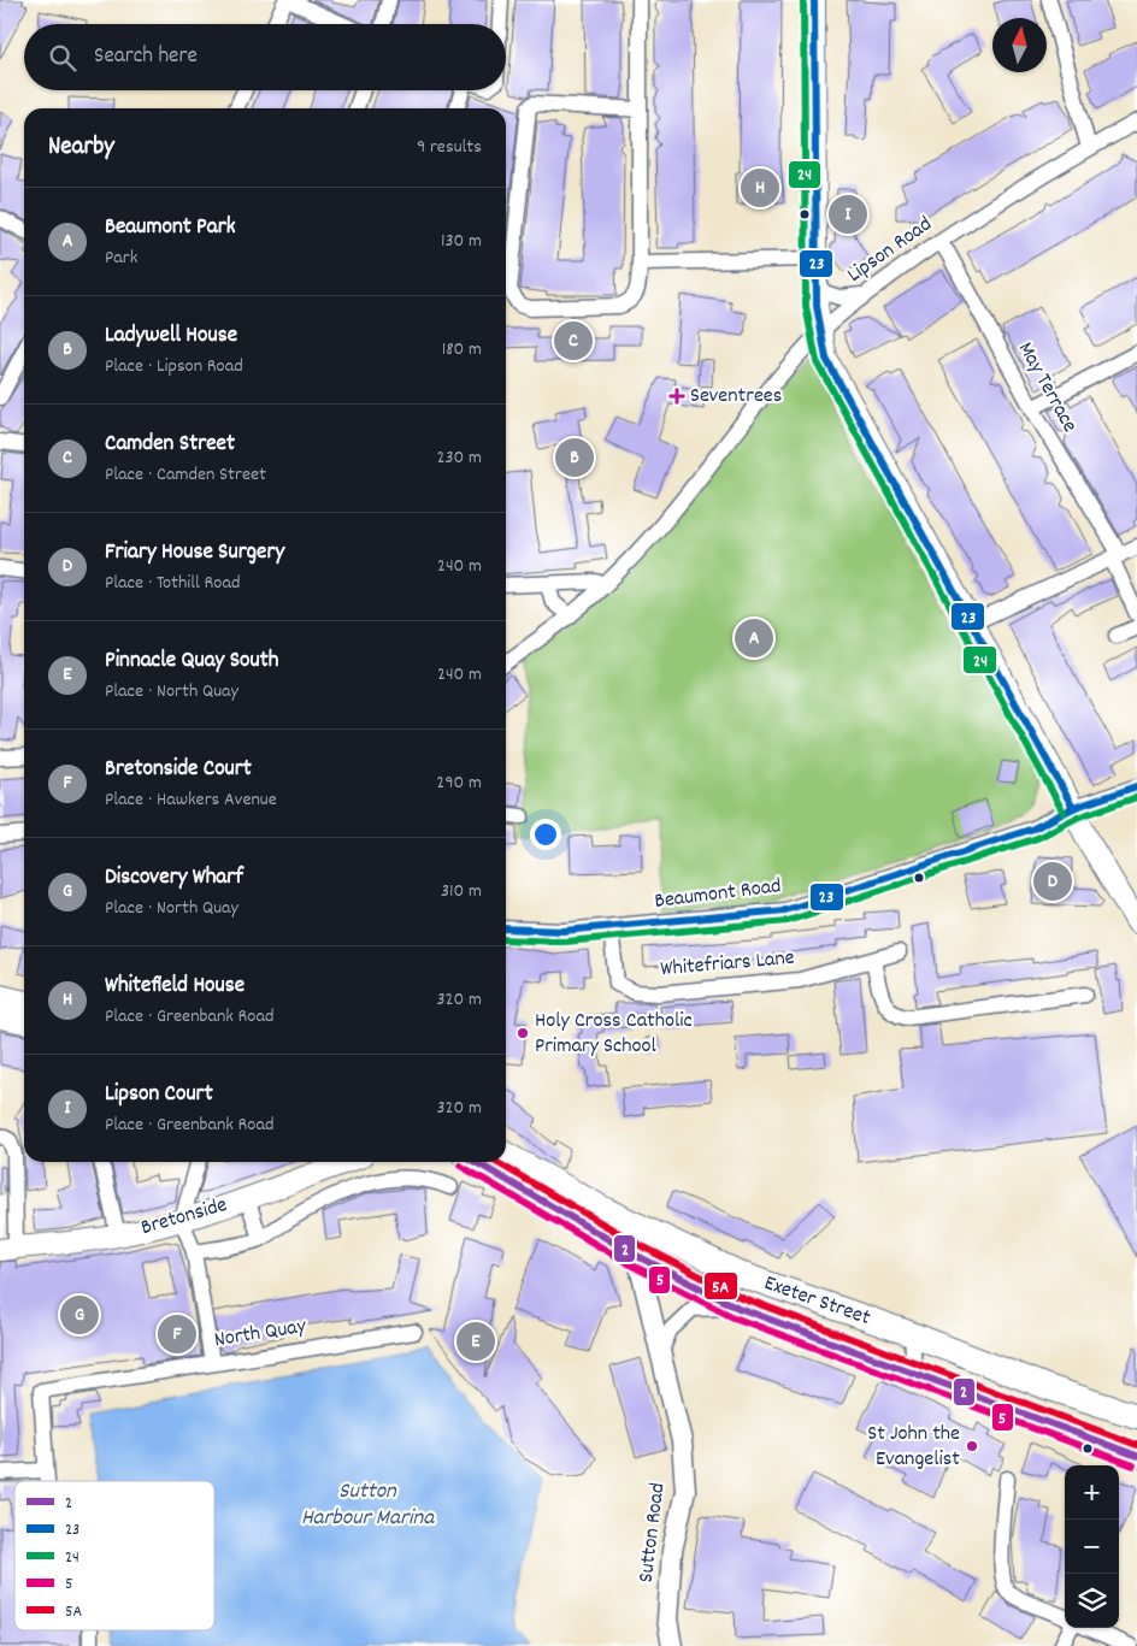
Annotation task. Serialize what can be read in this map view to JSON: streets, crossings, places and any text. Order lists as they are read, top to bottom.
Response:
{
  "streets": {
    "main road": ["Bretonside", "Exeter Street"],
    "street": [
      "Lipson Road",
      "May Terrace",
      "Beaumont Road",
      "Whitefriars Lane",
      "North Quay",
      "Sutton Road"
    ]
  },
  "crossings": [
    ["Lipson Road", "May Terrace"],
    ["Beaumont Road", "Whitefriars Lane"],
    ["Exeter Street", "Sutton Road"]
  ],
  "water": ["Sutton Harbour Marina"],
  "places": {
    "health": ["Seventrees"],
    "other": ["Holy Cross Catholic Primary School", "St John the Evangelist"]
  },
  "lines": [
    "transit line 23",
    "transit line 24",
    "transit line 2",
    "transit line 5A",
    "transit line 5"
  ],
  "legend": [
    "2",
    "23",
    "24",
    "5",
    "5A"
  ],
  "north": "top",
  "page": {
    "search": "Search here",
    "heading": ["Nearby", "9 results"],
    "pins": [
      "H",
      "I",
      "C",
      "B",
      "A",
      "D",
      "G",
      "F",
      "E"
    ],
    "list": [
      {
        "mark": "A",
        "name": "Beaumont Park",
        "note": "Park",
        "value": "130 m"
      },
      {
        "mark": "B",
        "name": "Ladywell House",
        "note": "Place · Lipson Road",
        "value": "180 m"
      },
      {
        "mark": "C",
        "name": "Camden Street",
        "note": "Place · Camden Street",
        "value": "230 m"
      },
      {
        "mark": "D",
        "name": "Friary House Surgery",
        "note": "Place · Tothill Road",
        "value": "240 m"
      },
      {
        "mark": "E",
        "name": "Pinnacle Quay South",
        "note": "Place · North Quay",
        "value": "240 m"
      },
      {
        "mark": "F",
        "name": "Bretonside Court",
        "note": "Place · Hawkers Avenue",
        "value": "290 m"
      },
      {
        "mark": "G",
        "name": "Discovery Wharf",
        "note": "Place · North Quay",
        "value": "310 m"
      },
      {
        "mark": "H",
        "name": "Whitefield House",
        "note": "Place · Greenbank Road",
        "value": "320 m"
      },
      {
        "mark": "I",
        "name": "Lipson Court",
        "note": "Place · Greenbank Road",
        "value": "320 m"
      }
    ],
    "map_buttons": ["+", "−"]
  }
}
